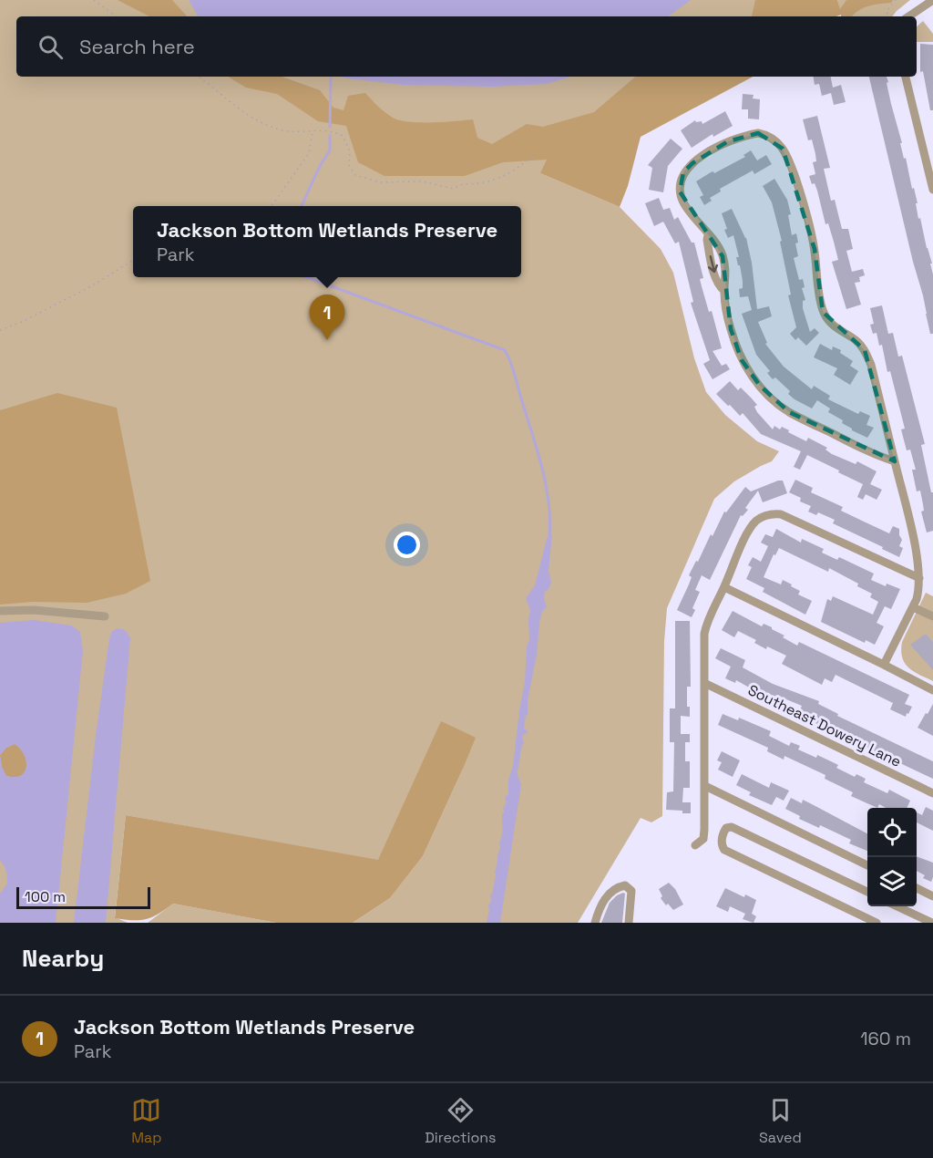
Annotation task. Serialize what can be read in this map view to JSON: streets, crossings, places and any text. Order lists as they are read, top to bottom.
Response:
{
  "streets": {
    "street": ["Southeast Dowery Lane"]
  },
  "scale_bar": "100 m",
  "page": {
    "search": "Search here",
    "popup": ["Jackson Bottom Wetlands Preserve", "Park"],
    "pins": "1",
    "scale": "100 m",
    "heading": "Nearby",
    "list": [
      {
        "mark": "1",
        "name": "Jackson Bottom Wetlands Preserve",
        "note": "Park",
        "value": "160 m"
      }
    ],
    "nav": ["Map", "Directions", "Saved"]
  }
}
